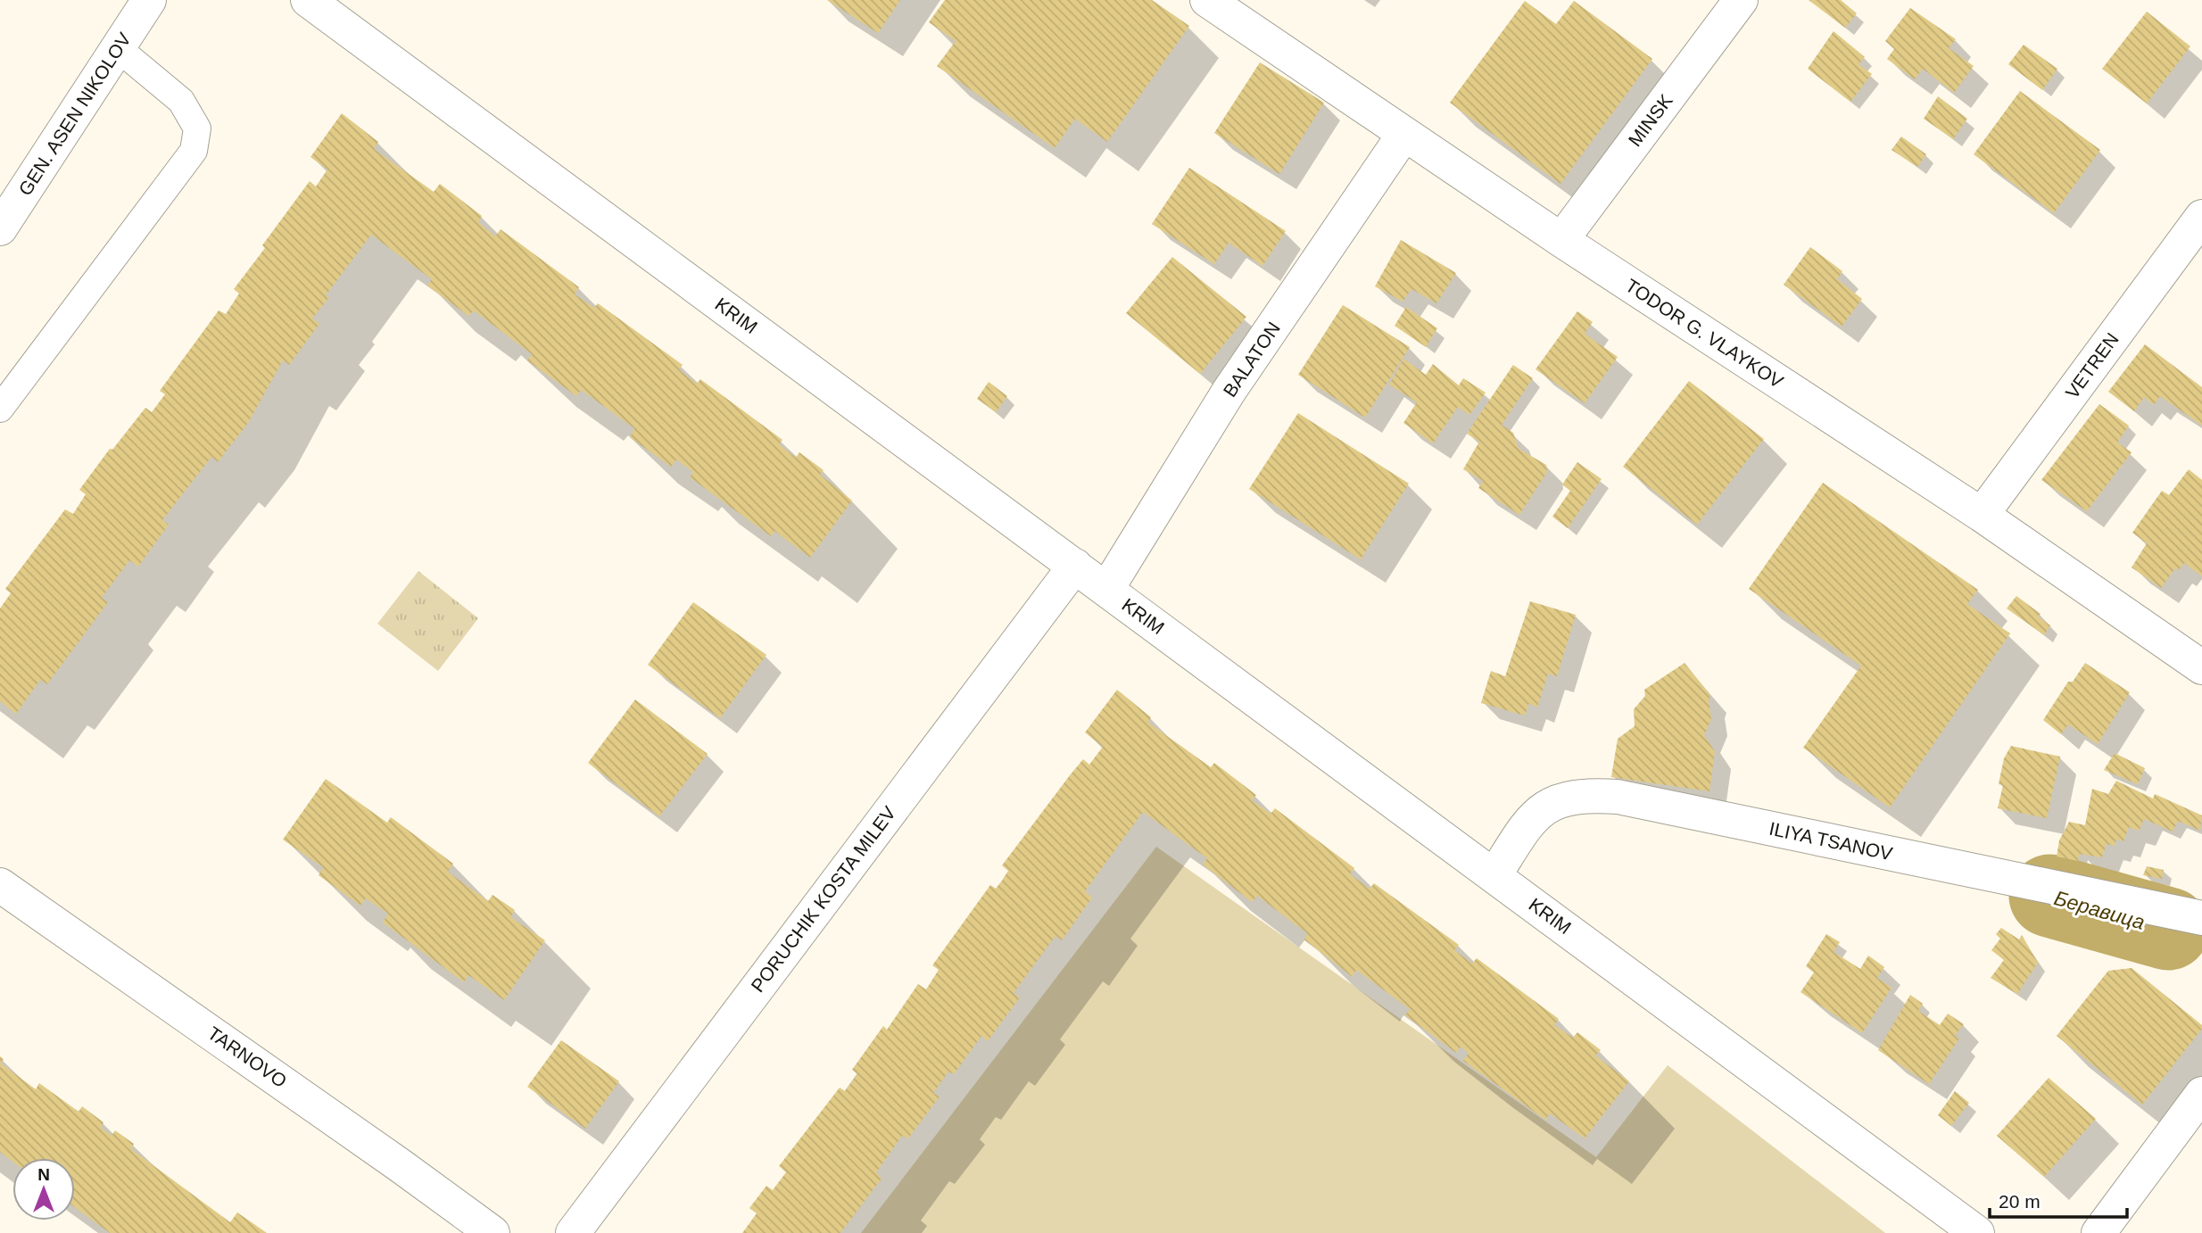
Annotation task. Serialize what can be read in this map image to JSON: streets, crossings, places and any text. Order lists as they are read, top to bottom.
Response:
{
  "streets": {
    "street": [
      "GEN. ASEN NIKOLOV",
      "MINSK",
      "KRIM",
      "TODOR G. VLAYKOV",
      "BALATON",
      "VETREN",
      "ILIYA TSANOV",
      "PORUCHIK KOSTA MILEV",
      "TARNOVO"
    ]
  },
  "crossings": [
    ["MINSK", "TODOR G. VLAYKOV"],
    ["KRIM", "BALATON"],
    ["KRIM", "ILIYA TSANOV"],
    ["KRIM", "PORUCHIK KOSTA MILEV"],
    ["TODOR G. VLAYKOV", "BALATON"],
    ["TODOR G. VLAYKOV", "VETREN"]
  ],
  "water": ["Беравица"],
  "scale_bar": "20 m",
  "north": "top"
}
